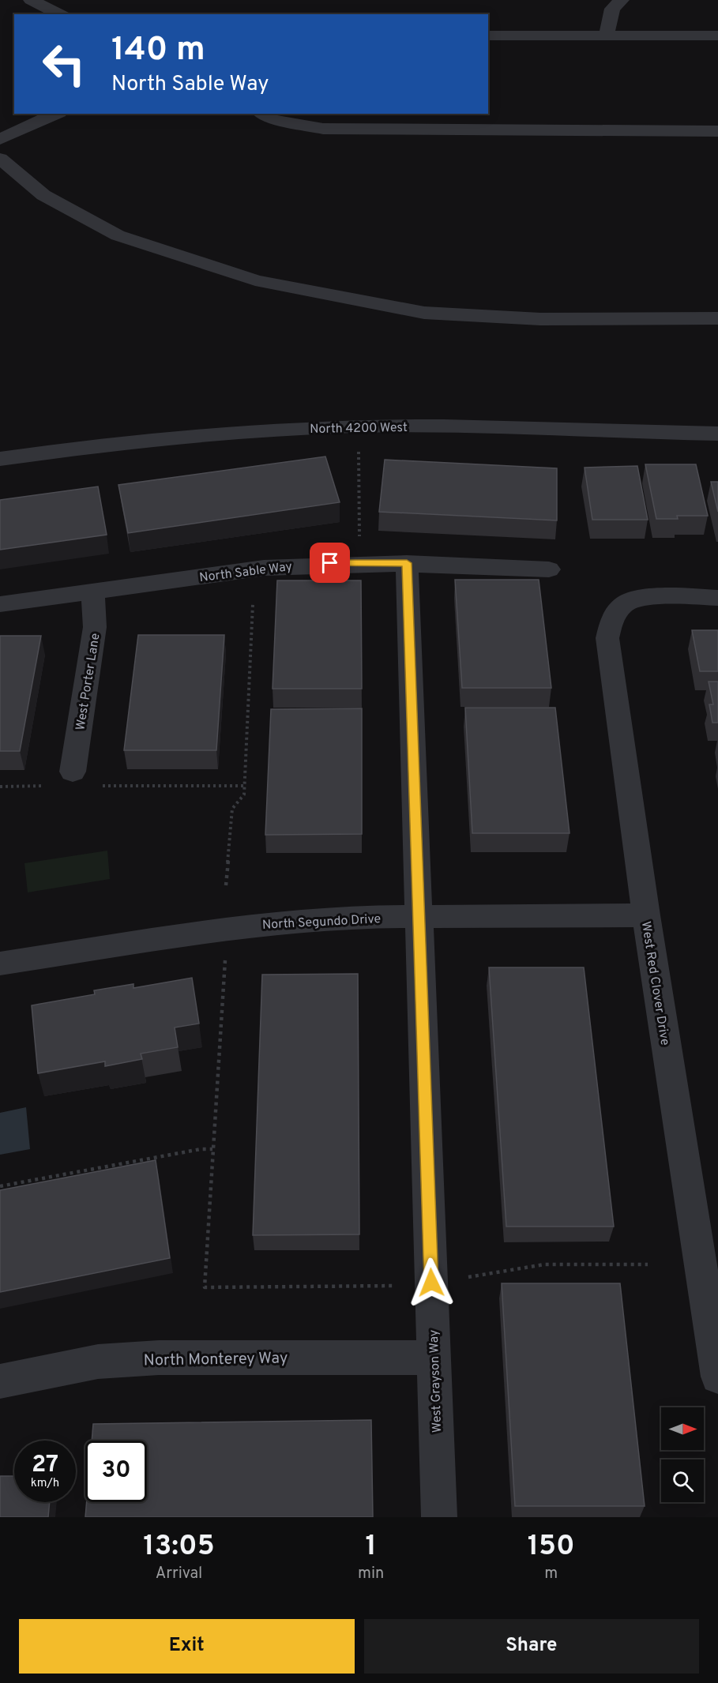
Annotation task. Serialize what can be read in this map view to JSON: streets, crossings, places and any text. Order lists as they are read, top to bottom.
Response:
{
  "streets": {
    "street": [
      "North 4200 West",
      "North Sable Way",
      "West Porter Lane",
      "North Segundo Drive",
      "West Red Clover Drive",
      "North Monterey Way",
      "West Grayson Way"
    ]
  },
  "crossings": [
    ["North Sable Way", "West Porter Lane"],
    ["North Sable Way", "West Grayson Way"],
    ["North Segundo Drive", "West Red Clover Drive"],
    ["North Segundo Drive", "West Grayson Way"],
    ["North Monterey Way", "West Grayson Way"]
  ],
  "north": "right",
  "page": {
    "turn": ["140 m", "North Sable Way"],
    "speed": "27 km/h",
    "limit": "30",
    "eta": [
      "13:05",
      "Arrival",
      "1",
      "min",
      "150",
      "m"
    ],
    "buttons": ["Exit", "Share"]
  }
}
